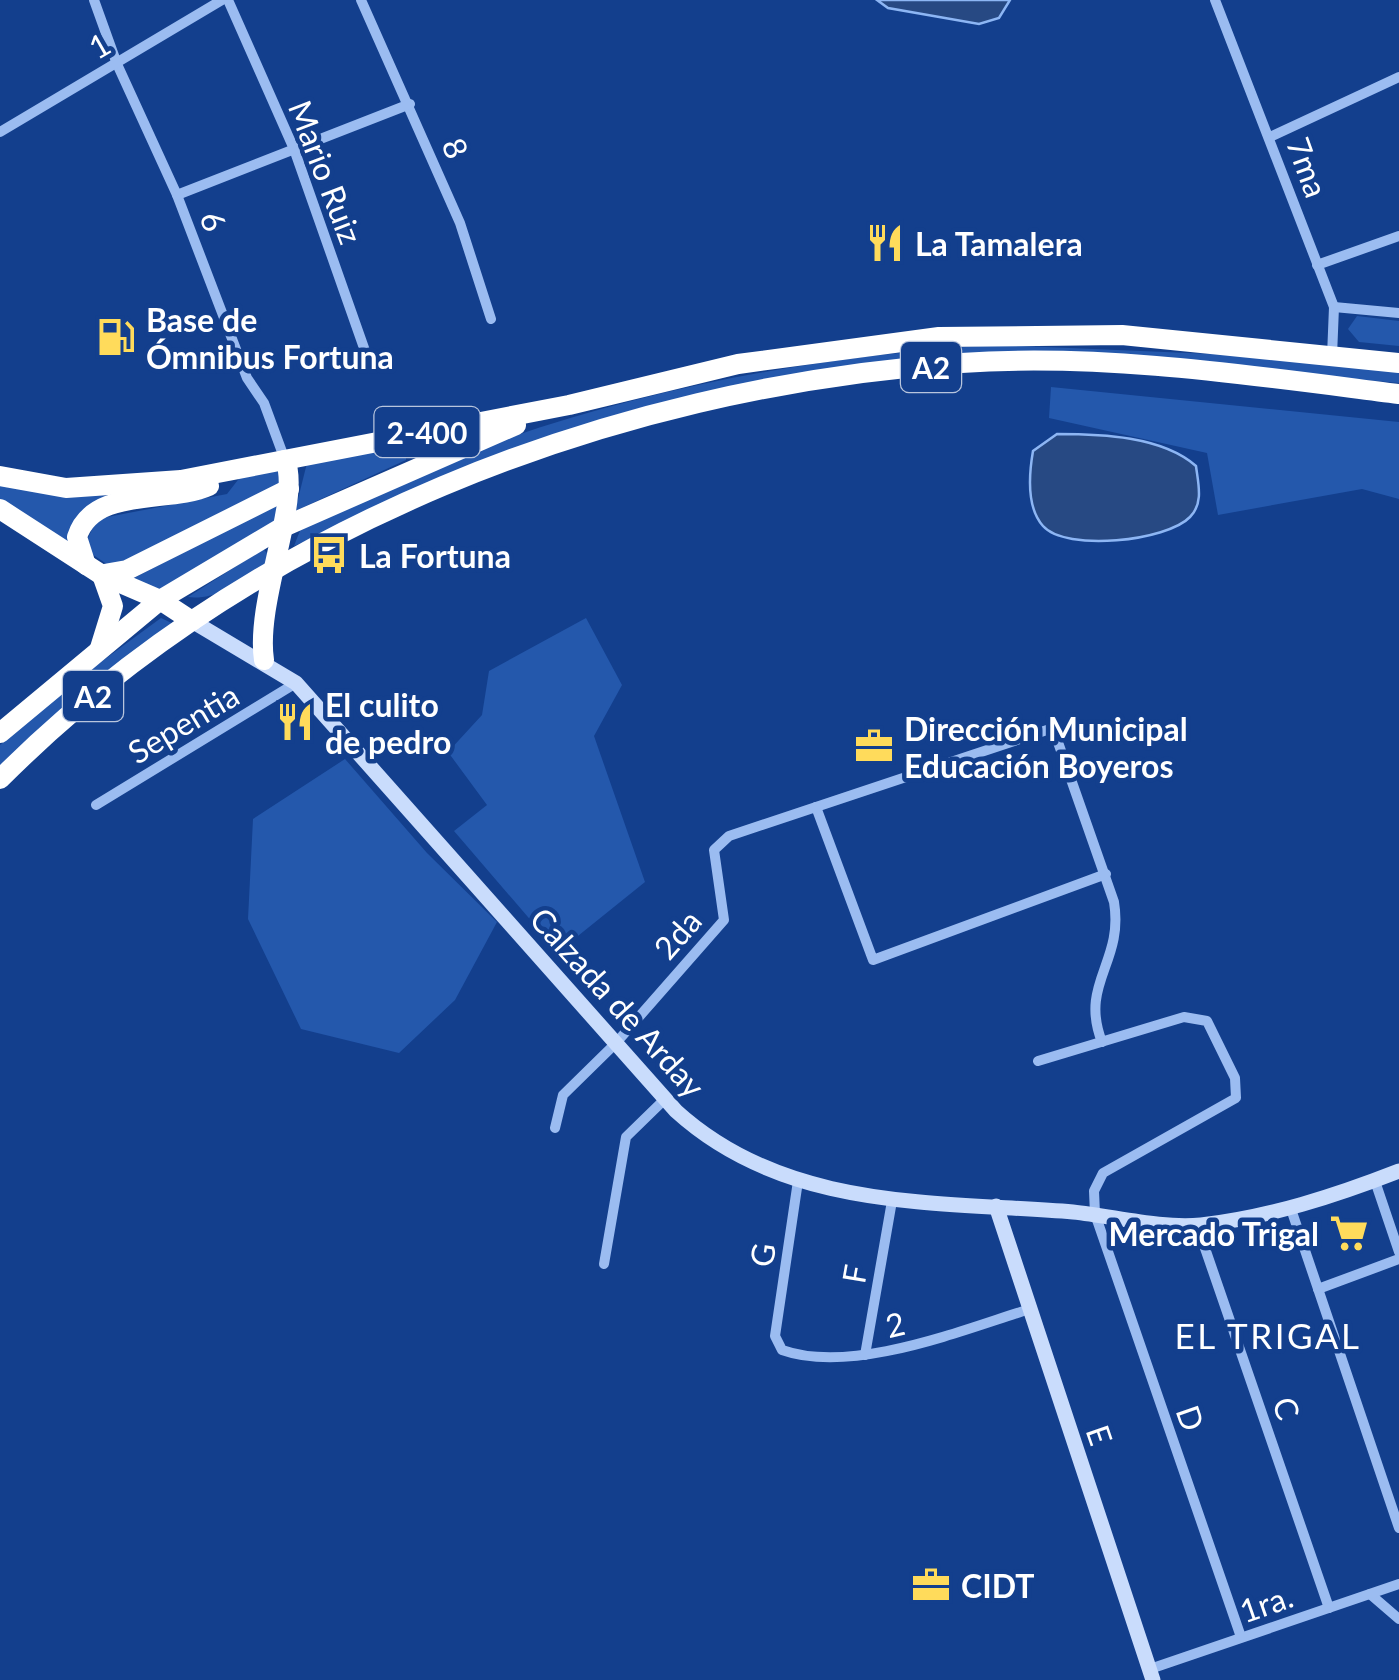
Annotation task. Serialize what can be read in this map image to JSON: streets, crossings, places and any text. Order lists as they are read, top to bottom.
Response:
{
  "streets": {
    "highway": ["A2", "2-400"],
    "street": [
      "1",
      "8",
      "7ma",
      "Mario Ruiz",
      "6",
      "Sepentia",
      "2da",
      "Calzada de Arday",
      "G",
      "F",
      "2",
      "C",
      "D",
      "E",
      "1ra."
    ]
  },
  "crossings": [
    ["1", "Mario Ruiz"],
    ["1", "6"],
    ["7ma", "A2"],
    ["6", "2-400"],
    ["A2", "2-400"],
    ["A2", "Calzada de Arday"],
    ["Sepentia", "Calzada de Arday"],
    ["2da", "Calzada de Arday"],
    ["Calzada de Arday", "G"],
    ["Calzada de Arday", "F"],
    ["Calzada de Arday", "C"],
    ["Calzada de Arday", "D"],
    ["Calzada de Arday", "E"],
    ["G", "2"],
    ["F", "2"],
    ["2", "E"],
    ["C", "1ra."],
    ["D", "1ra."],
    ["E", "1ra."]
  ],
  "districts": ["EL TRIGAL"],
  "places": {
    "restaurant": ["La Tamalera", "El culito de pedro"],
    "fuel station": ["Base de Ómnibus Fortuna"],
    "bus stop": ["La Fortuna"],
    "office": ["Dirección Municipal Educación Boyeros", "CIDT"],
    "supermarket": ["Mercado Trigal"]
  }
}
